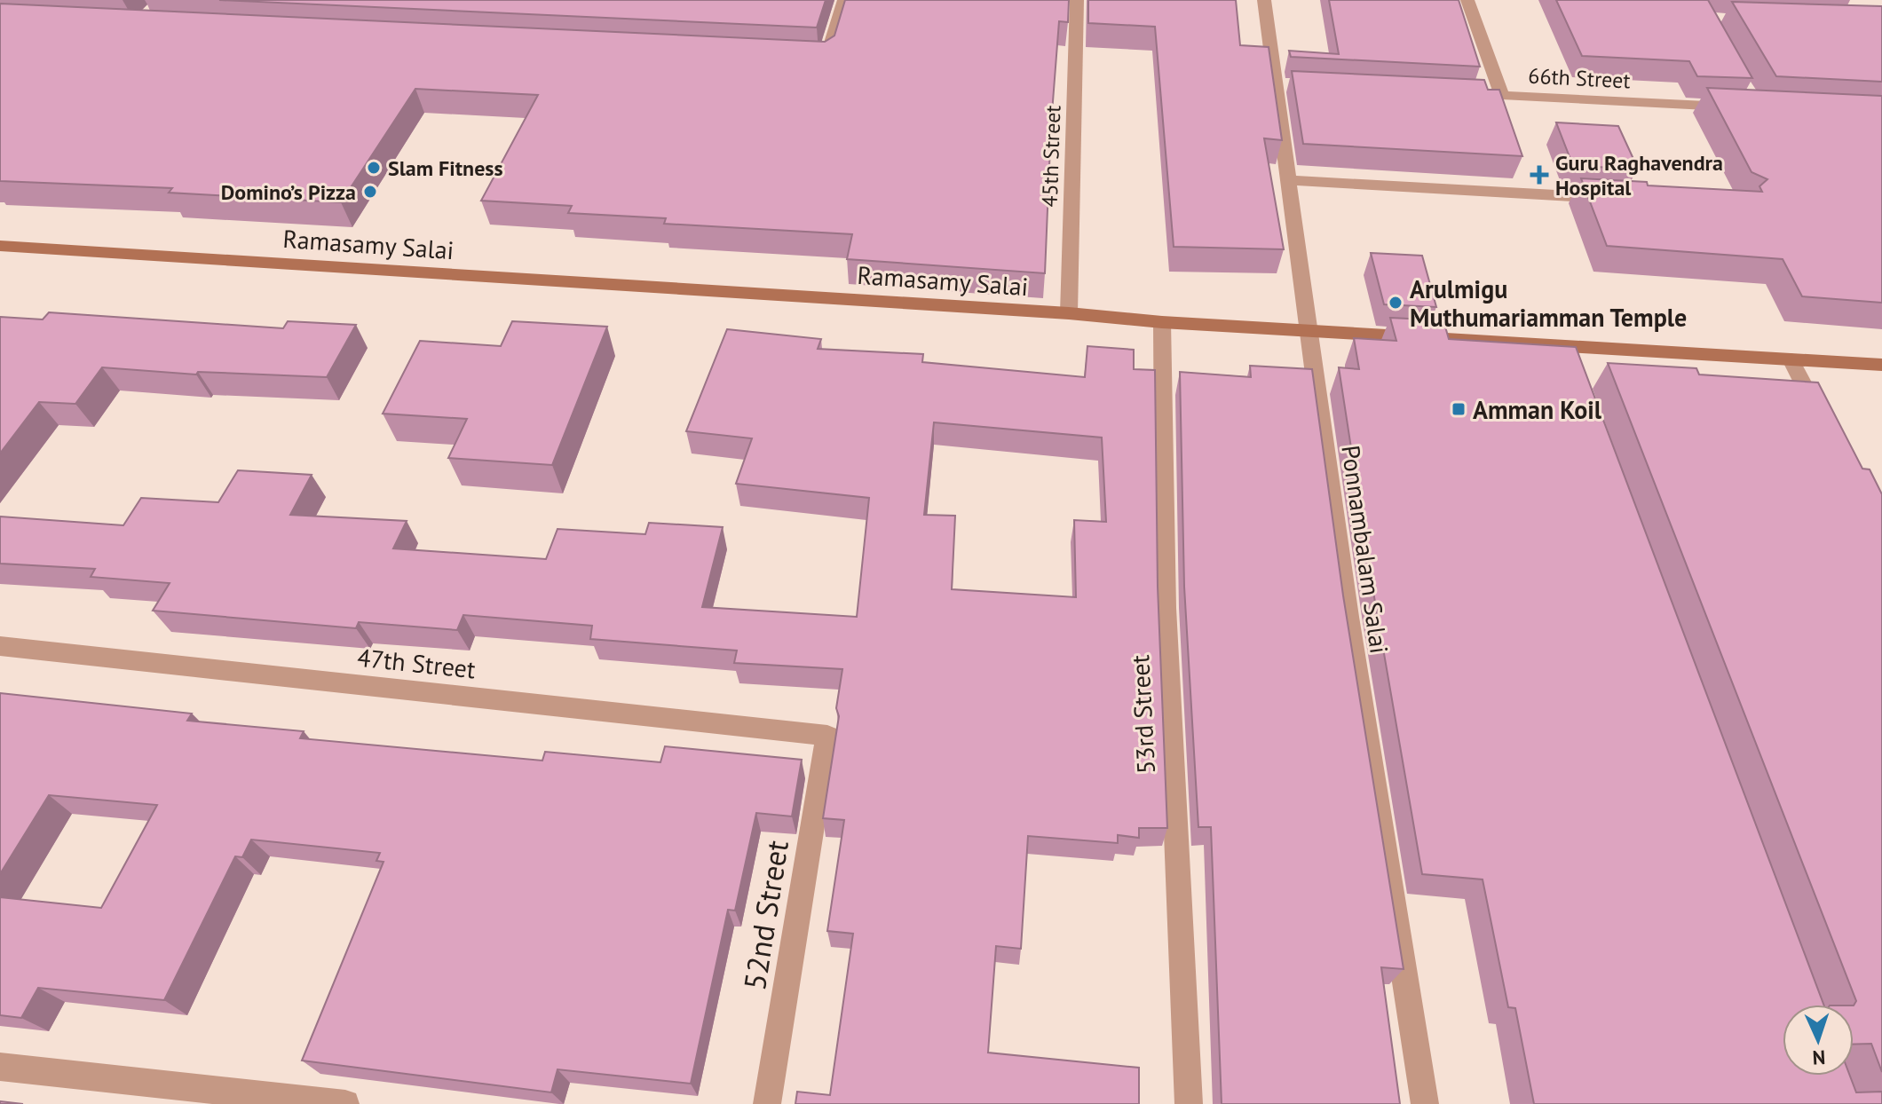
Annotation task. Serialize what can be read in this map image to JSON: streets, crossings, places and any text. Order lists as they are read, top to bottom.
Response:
{
  "streets": {
    "street": [
      "66th Street",
      "45th Street",
      "Ramasamy Salai",
      "Ponnambalam Salai",
      "47th Street",
      "53rd Street",
      "52nd Street"
    ]
  },
  "crossings": [
    ["45th Street", "Ramasamy Salai"],
    ["Ramasamy Salai", "Ponnambalam Salai"],
    ["Ramasamy Salai", "53rd Street"],
    ["47th Street", "52nd Street"]
  ],
  "places": {
    "other": ["Slam Fitness", "Domino’s Pizza", "Arulmigu Muthumariamman Temple"],
    "health": ["Guru Raghavendra Hospital"],
    "transit": ["Amman Koil"]
  },
  "north": "bottom"
}
